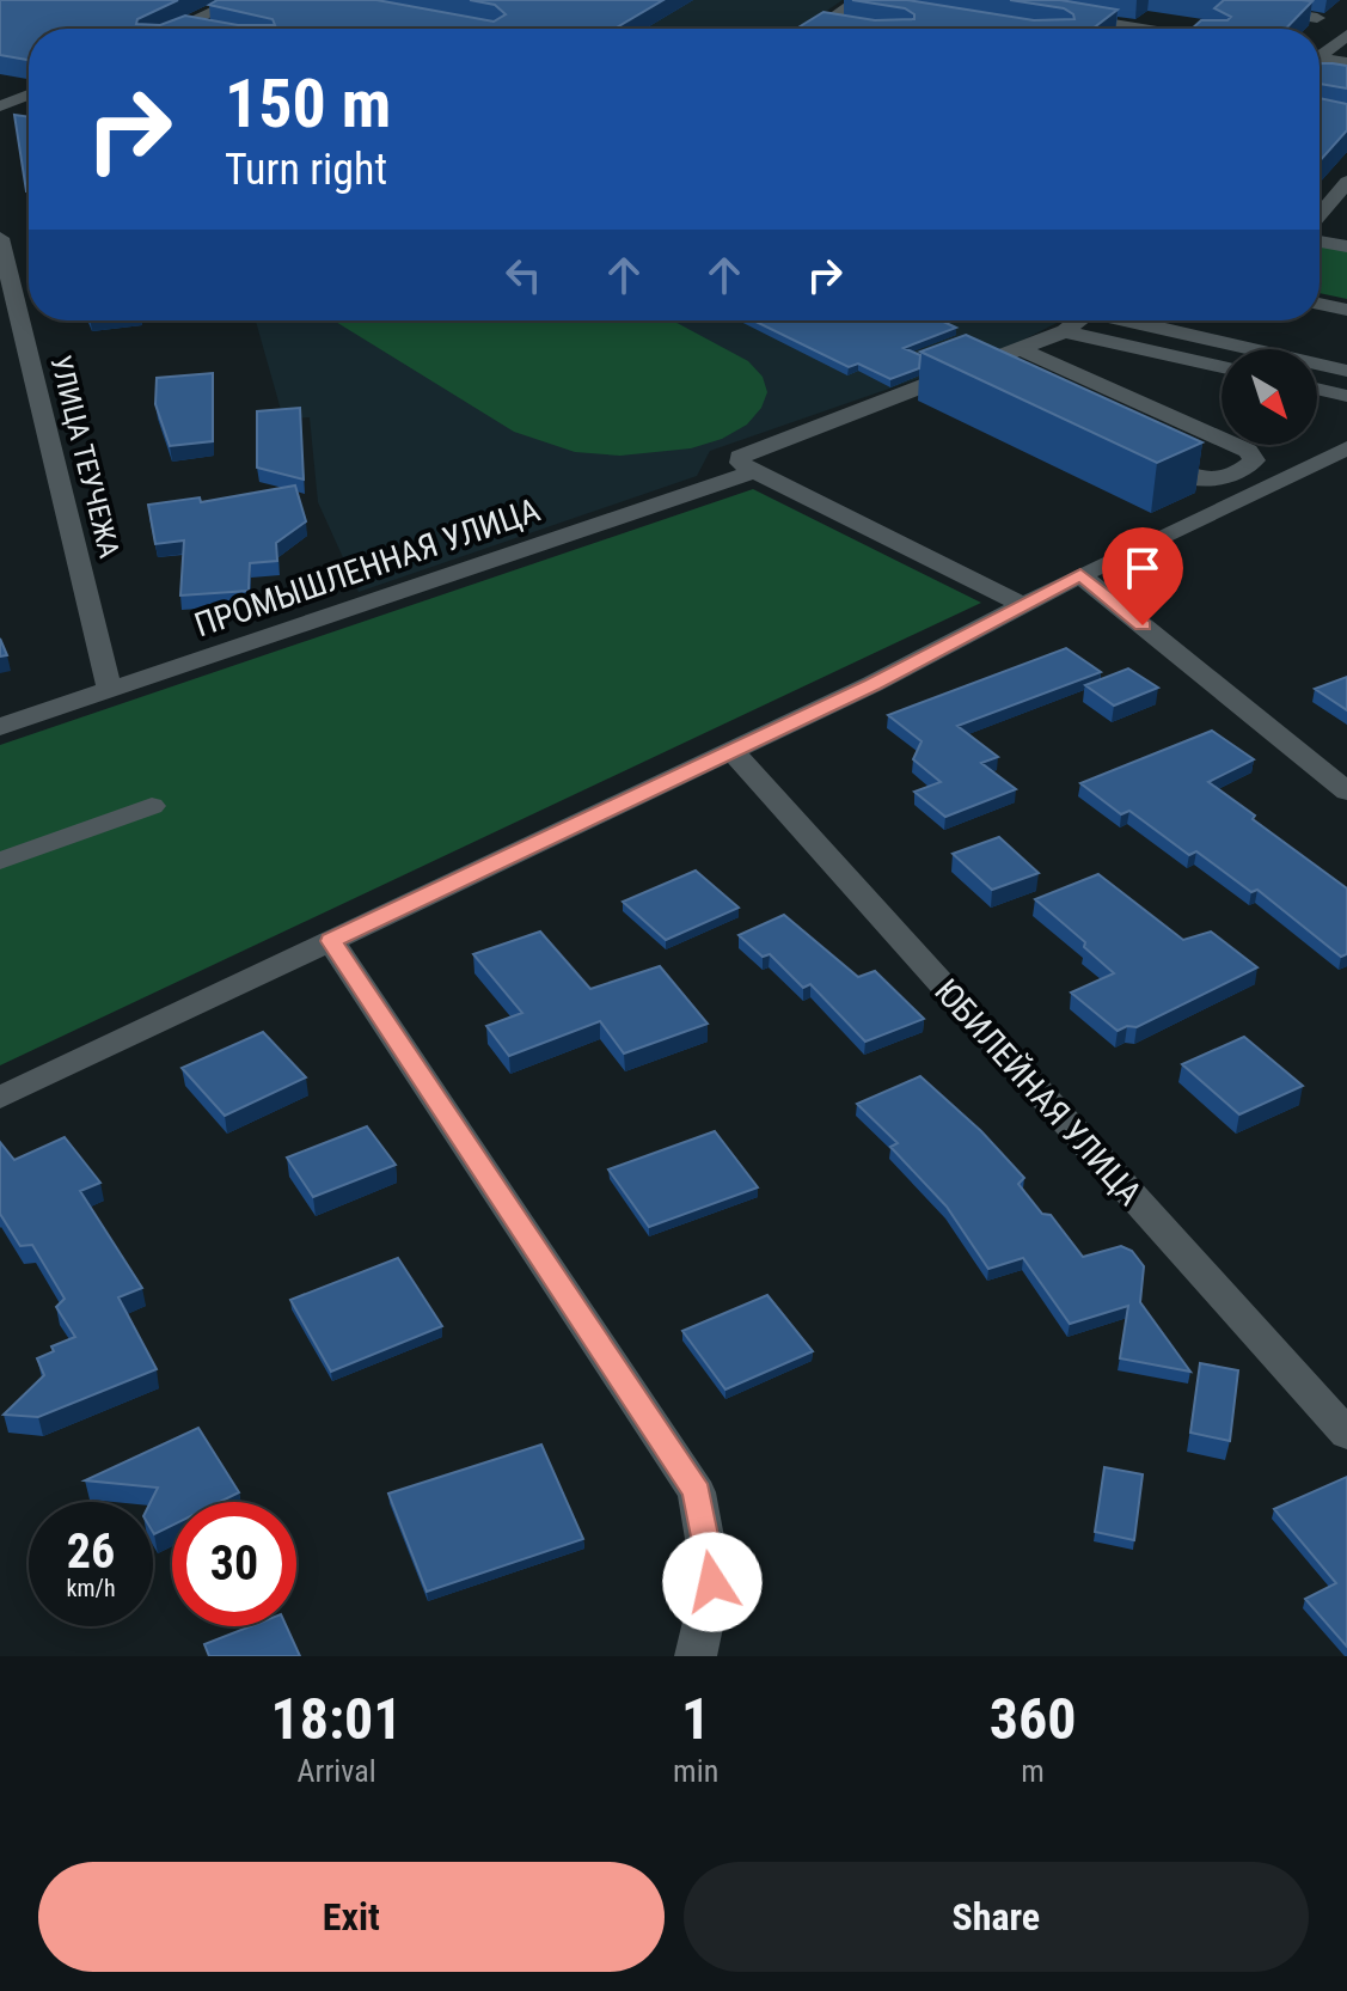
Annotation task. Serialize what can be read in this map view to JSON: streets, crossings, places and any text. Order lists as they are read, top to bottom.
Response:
{
  "streets": {
    "street": ["УЛИЦА ТЕУЧЕЖА", "ПРОМЫШЛЕННАЯ УЛИЦА", "ЮБИЛЕЙНАЯ УЛИЦА"]
  },
  "crossings": [
    ["УЛИЦА ТЕУЧЕЖА", "ПРОМЫШЛЕННАЯ УЛИЦА"]
  ],
  "north": "bottom right",
  "page": {
    "turn": ["150 m", "Turn right"],
    "speed": "26 km/h",
    "limit": "30",
    "eta": [
      "18:01",
      "Arrival",
      "1",
      "min",
      "360",
      "m"
    ],
    "buttons": ["Exit", "Share"]
  }
}
